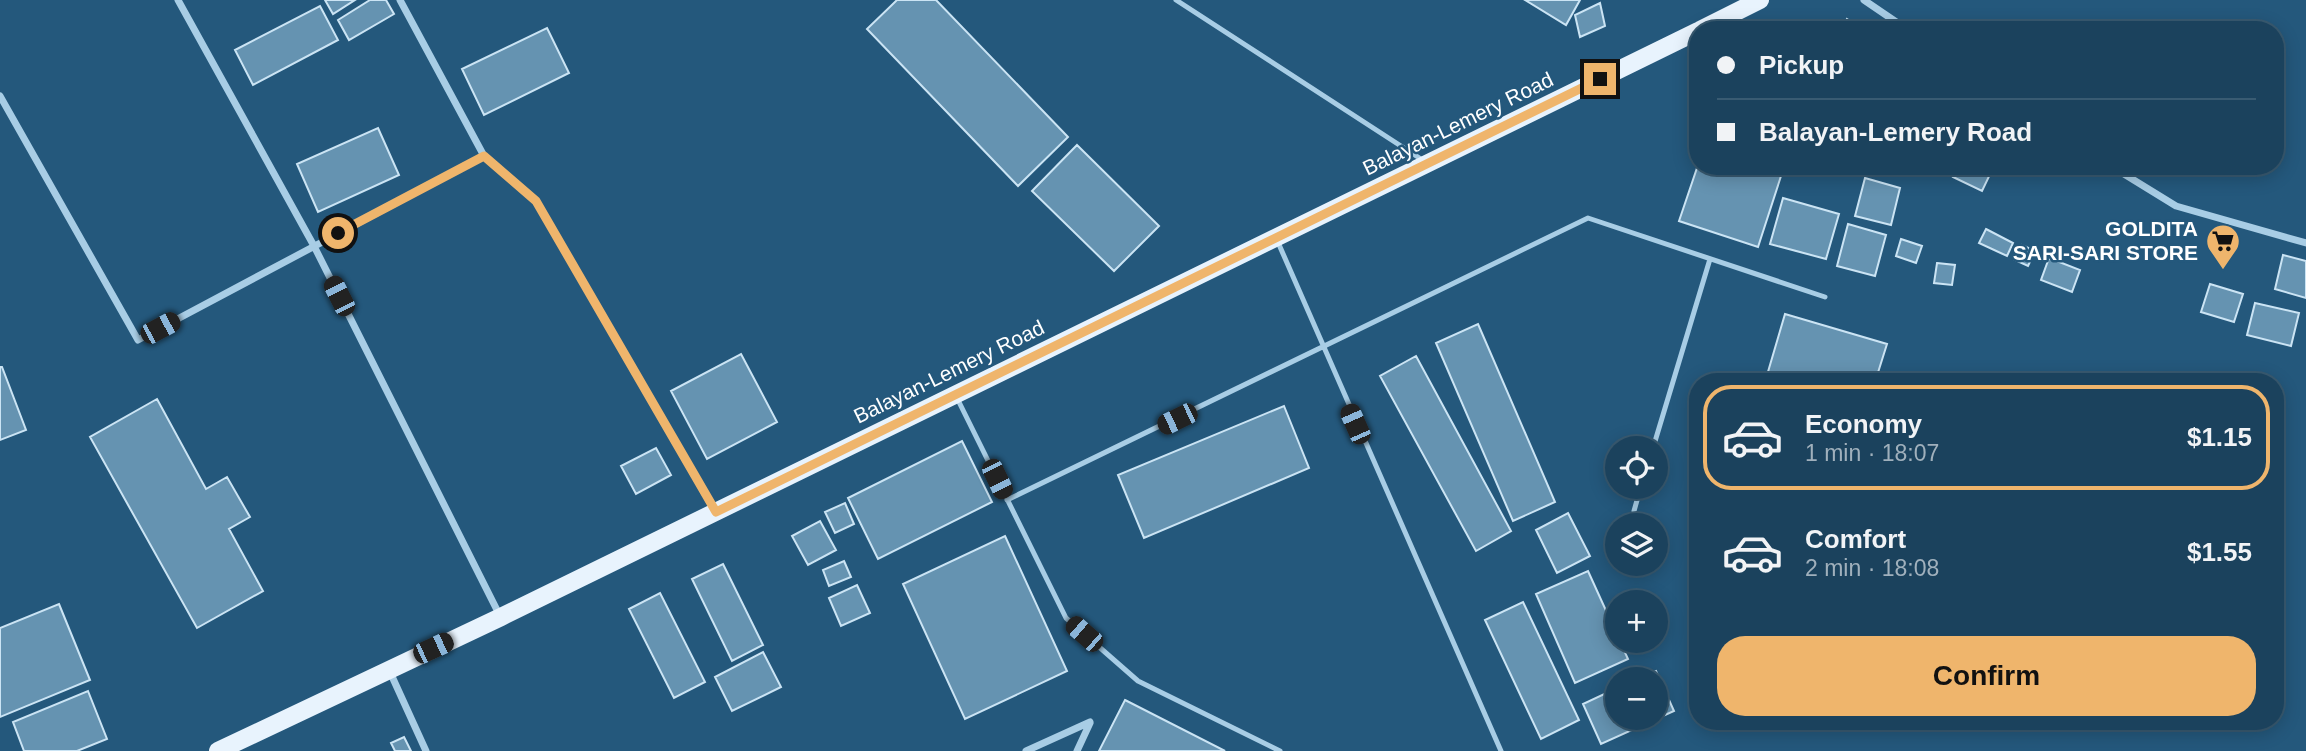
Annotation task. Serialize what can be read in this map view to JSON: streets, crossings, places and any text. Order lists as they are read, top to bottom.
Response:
{
  "streets": {
    "main road": ["Balayan-Lemery Road"]
  },
  "places": {
    "supermarket": ["GOLDITA SARI-SARI STORE"]
  },
  "page": {
    "banner": ["Pickup", "Balayan-Lemery Road"],
    "list": [
      {
        "name": "Economy",
        "note": "1 min · 18:07",
        "value": "$1.15"
      },
      {
        "name": "Comfort",
        "note": "2 min · 18:08",
        "value": "$1.55"
      }
    ],
    "map_buttons": ["+", "−"],
    "buttons": "Confirm"
  }
}
